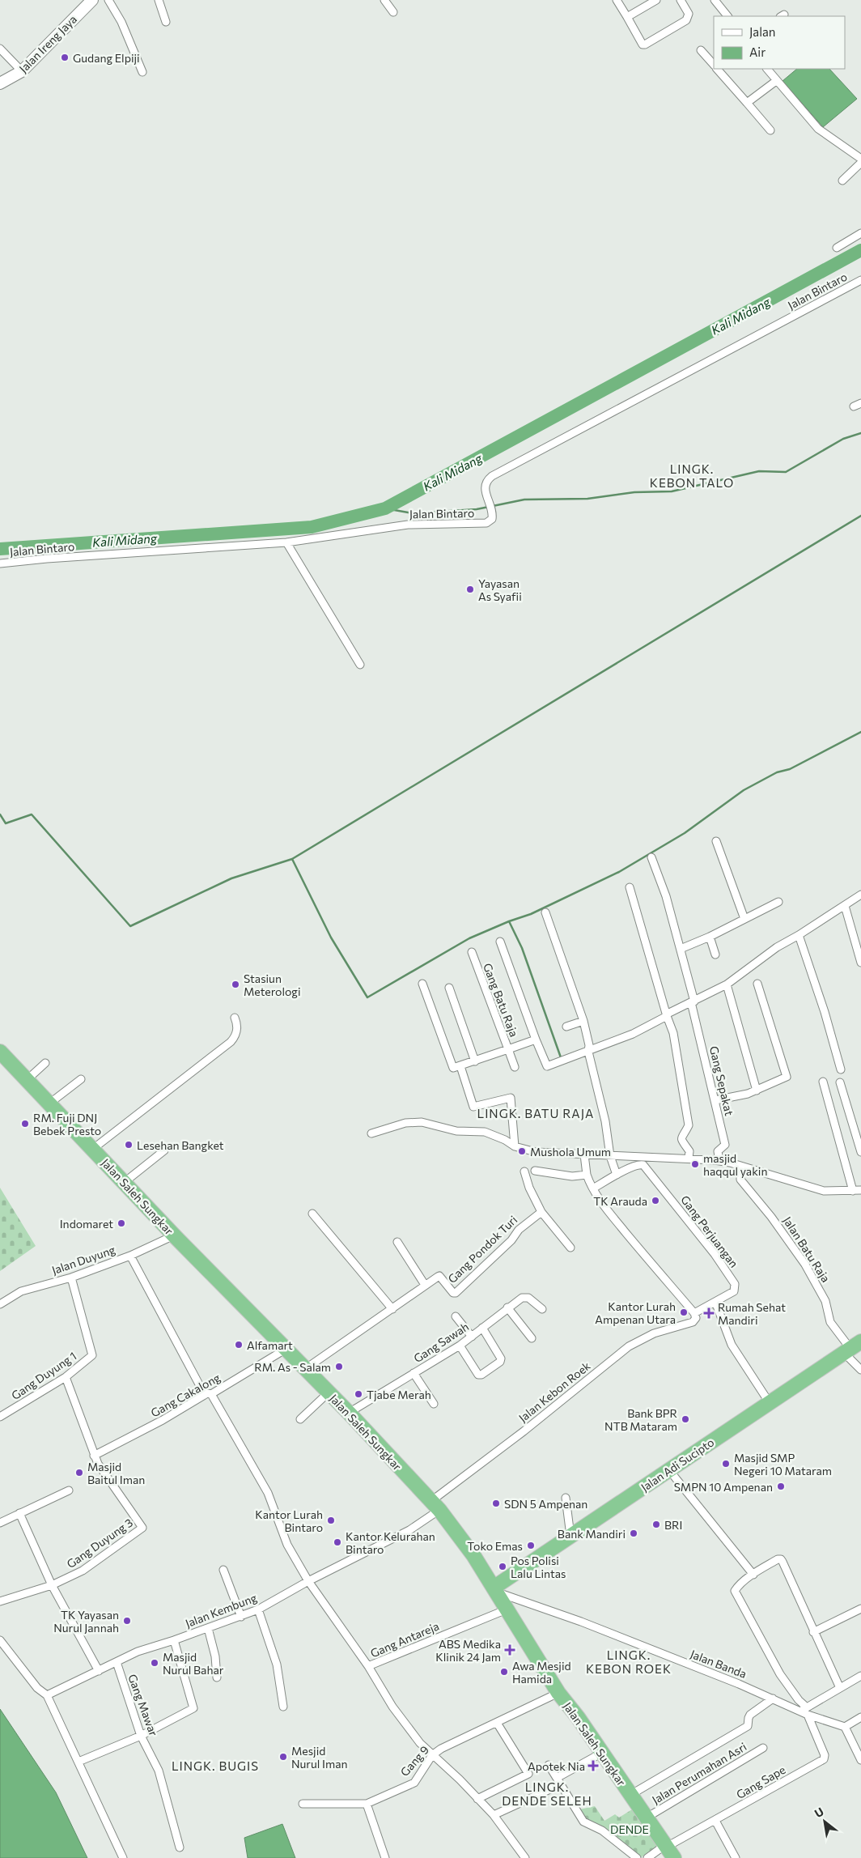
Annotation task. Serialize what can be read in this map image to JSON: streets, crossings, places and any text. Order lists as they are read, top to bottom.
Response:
{
  "streets": {
    "highway": ["Jalan Saleh Sungkar", "Jalan Adi Sucipto"],
    "street": [
      "Jalan Ireng Jaya",
      "Jalan Bintaro",
      "Gang Batu Raja",
      "Gang Sepakat",
      "Gang Perjuangan",
      "Gang Pondok Turi",
      "Jalan Batu Raja",
      "Jalan Duyung",
      "Gang Sawah",
      "Gang Duyung 1",
      "Jalan Kebon Roek",
      "Gang Cakalong",
      "Gang Duyung 3",
      "Jalan Kembung",
      "Gang Antareja",
      "Jalan Banda",
      "Gang Mawar",
      "Gang 9",
      "Jalan Perumahan Asri",
      "Gang Sape"
    ]
  },
  "crossings": [
    ["Jalan Saleh Sungkar", "Gang Pondok Turi"],
    ["Jalan Saleh Sungkar", "Jalan Duyung"],
    ["Jalan Saleh Sungkar", "Gang Sawah"],
    ["Jalan Saleh Sungkar", "Jalan Kebon Roek"],
    ["Jalan Saleh Sungkar", "Gang Cakalong"],
    ["Jalan Saleh Sungkar", "Jalan Adi Sucipto"],
    ["Jalan Saleh Sungkar", "Jalan Kembung"],
    ["Jalan Saleh Sungkar", "Gang Antareja"],
    ["Jalan Saleh Sungkar", "Jalan Banda"],
    ["Jalan Saleh Sungkar", "Gang 9"],
    ["Jalan Saleh Sungkar", "Jalan Perumahan Asri"],
    ["Jalan Saleh Sungkar", "Gang Sape"],
    ["Gang Perjuangan", "Jalan Kebon Roek"],
    ["Jalan Batu Raja", "Jalan Adi Sucipto"],
    ["Jalan Duyung", "Gang Duyung 1"],
    ["Jalan Kebon Roek", "Jalan Kembung"],
    ["Gang Cakalong", "Gang Duyung 3"],
    ["Jalan Adi Sucipto", "Jalan Banda"],
    ["Jalan Kembung", "Gang Mawar"],
    ["Gang Antareja", "Gang 9"],
    ["Jalan Banda", "Gang Sape"]
  ],
  "districts": [
    "LINGK. KEBON TALO",
    "LINGK. BATU RAJA",
    "LINGK. KEBON ROEK",
    "LINGK. BUGIS",
    "LINGK. DENDE SELEH"
  ],
  "water": ["Kali Midang"],
  "parks": ["DENDE"],
  "places": {
    "other": [
      "Gudang Elpiji",
      "Yayasan As Syafii",
      "Stasiun Meterologi",
      "RM. Fuji DNJ Bebek Presto",
      "Lesehan Bangket",
      "Mushola Umum",
      "masjid haqqul yakin",
      "TK Arauda",
      "Indomaret",
      "Kantor Lurah Ampenan Utara",
      "Alfamart",
      "RM. As - Salam",
      "Tjabe Merah",
      "Bank BPR NTB Mataram",
      "Masjid SMP Negeri 10 Mataram",
      "Masjid Baitul Iman",
      "SMPN 10 Ampenan",
      "SDN 5 Ampenan",
      "Kantor Lurah Bintaro",
      "BRI",
      "Bank Mandiri",
      "Kantor Kelurahan Bintaro",
      "Toko Emas",
      "Pos Polisi Lalu Lintas",
      "TK Yayasan Nurul Jannah",
      "Masjid Nurul Bahar",
      "Awa Mesjid Hamida",
      "Mesjid Nurul Iman"
    ],
    "health": ["Rumah Sehat Mandiri", "ABS Medika Klinik 24 Jam", "Apotek Nia"]
  },
  "legend": ["Jalan", "Air"],
  "north": "top left"
}
